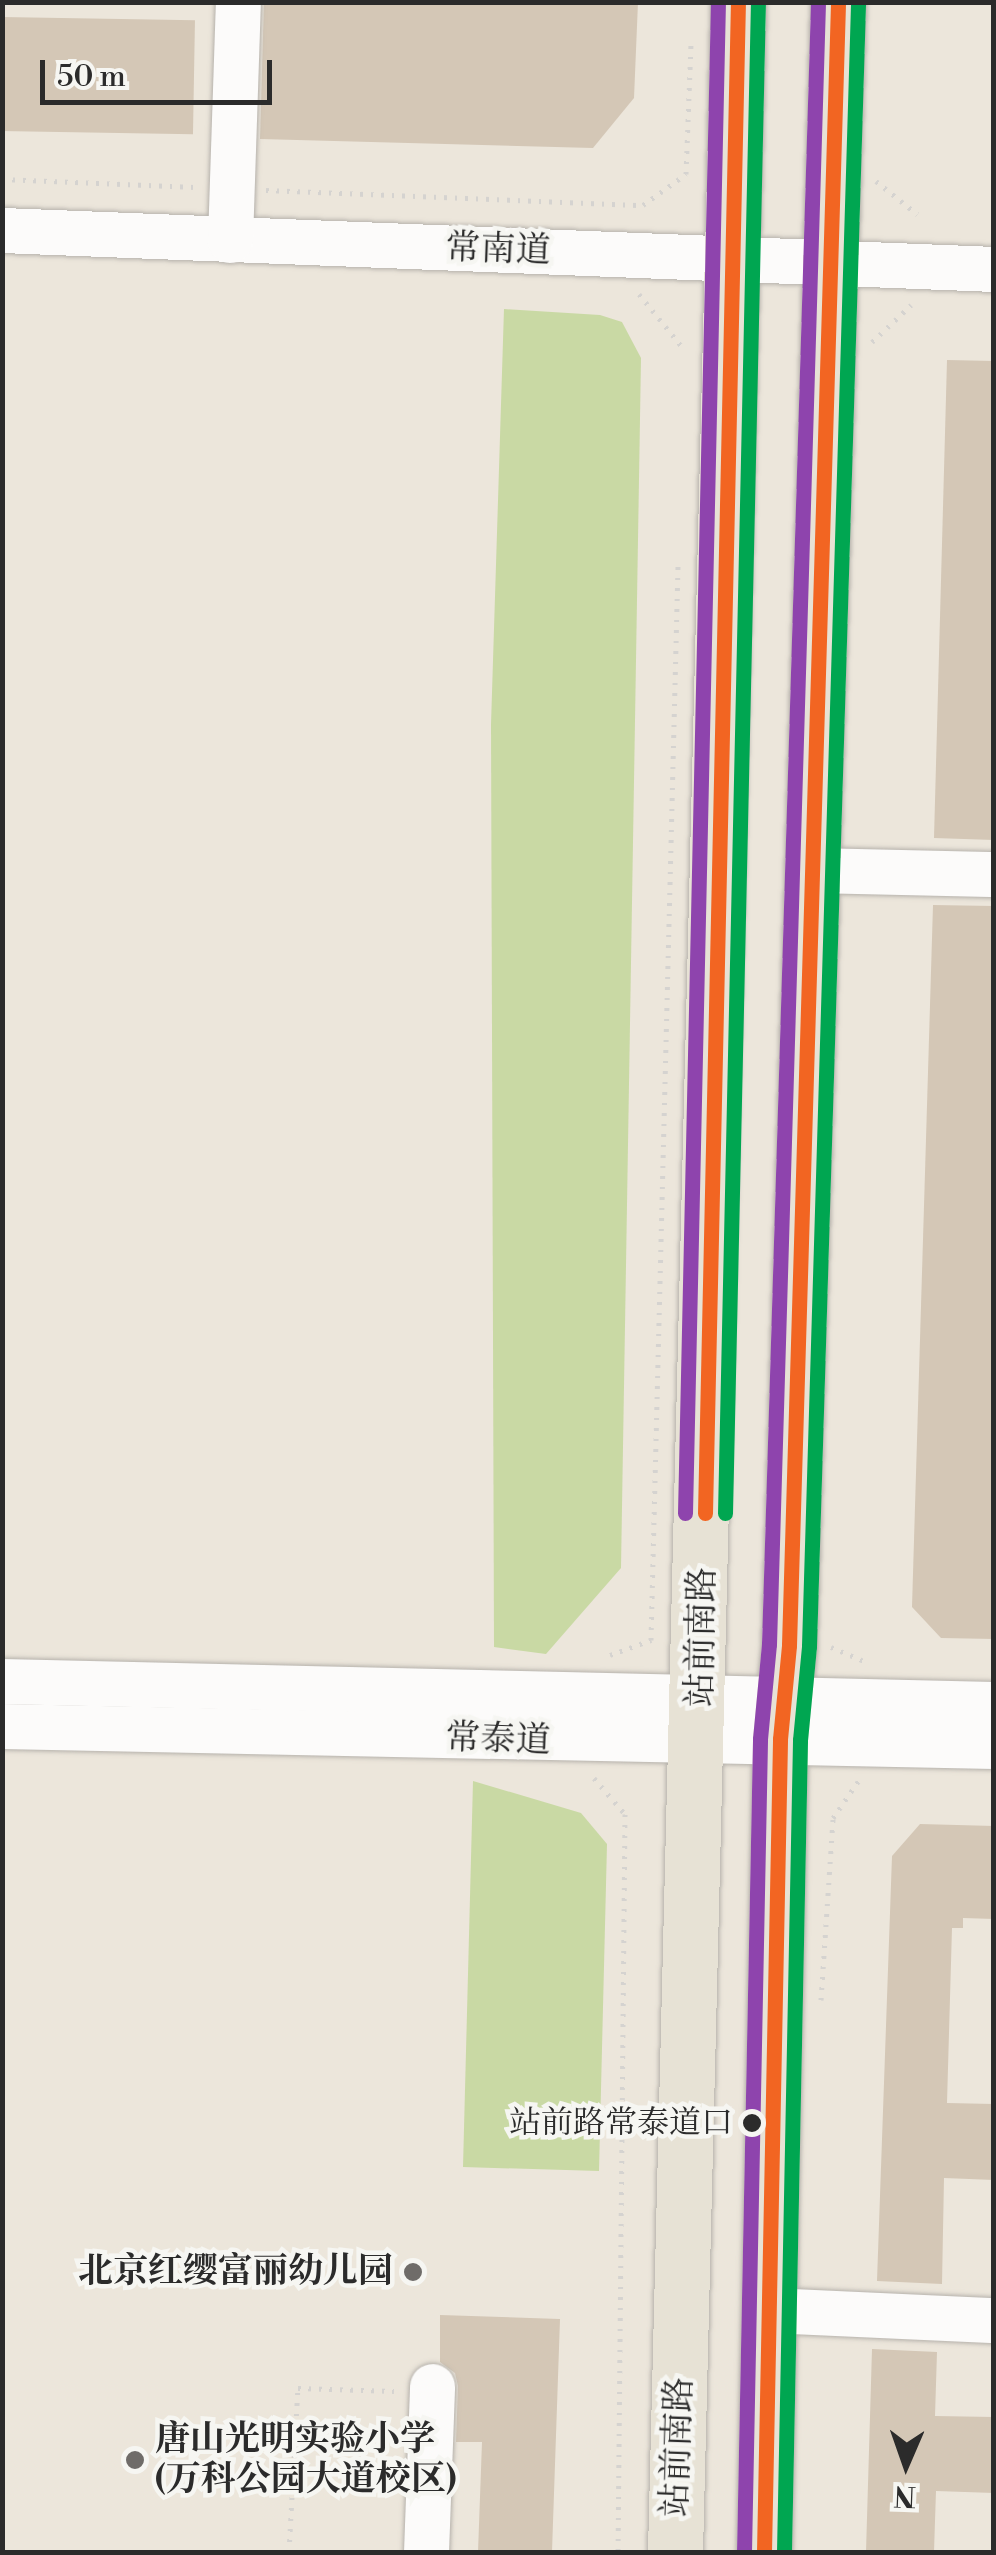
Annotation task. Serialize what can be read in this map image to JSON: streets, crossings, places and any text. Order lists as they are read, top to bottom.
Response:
{
  "streets": {
    "main road": ["站前南路"],
    "street": ["常南道", "常泰道"]
  },
  "crossings": [
    ["常南道", "站前南路"],
    ["站前南路", "常泰道"]
  ],
  "places": ["站前路常泰道口", "北京红缨富丽幼儿园", "唐山光明实验小学 (万科公园大道校区)"],
  "scale_bar": "50 m",
  "north": "bottom"
}
